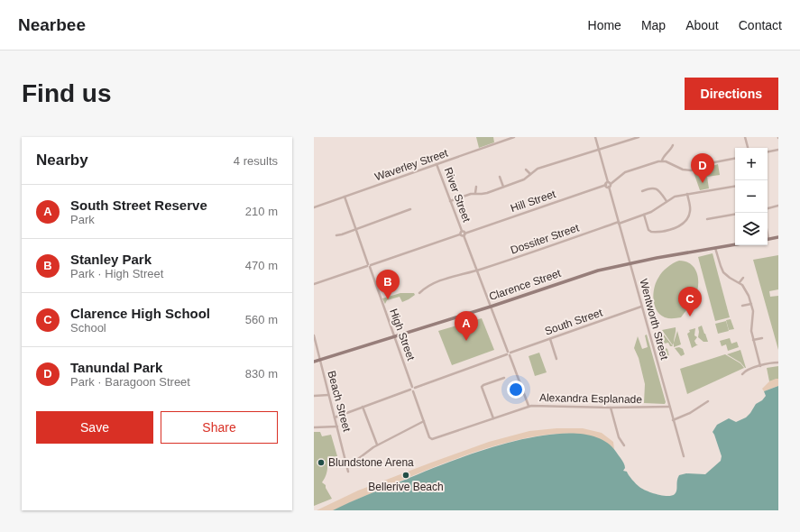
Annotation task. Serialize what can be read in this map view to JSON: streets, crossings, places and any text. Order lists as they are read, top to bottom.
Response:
{
  "streets": {
    "main road": ["Clarence Street"],
    "street": [
      "Waverley Street",
      "River Street",
      "Hill Street",
      "Dossiter Street",
      "Wentworth Street",
      "South Street",
      "High Street",
      "Alexandra Esplanade",
      "Beach Street"
    ]
  },
  "crossings": [
    ["Waverley Street", "River Street"],
    ["Waverley Street", "High Street"],
    ["River Street", "Hill Street"],
    ["River Street", "Dossiter Street"],
    ["River Street", "Clarence Street"],
    ["River Street", "South Street"],
    ["River Street", "Alexandra Esplanade"],
    ["Dossiter Street", "Wentworth Street"],
    ["Clarence Street", "Wentworth Street"],
    ["Clarence Street", "High Street"],
    ["Clarence Street", "Beach Street"],
    ["Wentworth Street", "South Street"],
    ["Wentworth Street", "Alexandra Esplanade"],
    ["South Street", "High Street"],
    ["South Street", "Beach Street"],
    ["High Street", "Alexandra Esplanade"]
  ],
  "places": ["Blundstone Arena", "Bellerive Beach"],
  "page": {
    "header": "Nearbee",
    "nav": [
      "Home",
      "Map",
      "About",
      "Contact"
    ],
    "buttons": [
      "Directions",
      ["Save", "Share"]
    ],
    "title": "Find us",
    "heading": ["Nearby", "4 results"],
    "map_buttons": ["+", "−"],
    "pins": [
      "D",
      "B",
      "C",
      "A"
    ],
    "list": [
      {
        "mark": "A",
        "name": "South Street Reserve",
        "note": "Park",
        "value": "210 m"
      },
      {
        "mark": "B",
        "name": "Stanley Park",
        "note": "Park · High Street",
        "value": "470 m"
      },
      {
        "mark": "C",
        "name": "Clarence High School",
        "note": "School",
        "value": "560 m"
      },
      {
        "mark": "D",
        "name": "Tanundal Park",
        "note": "Park · Baragoon Street",
        "value": "830 m"
      }
    ]
  }
}
